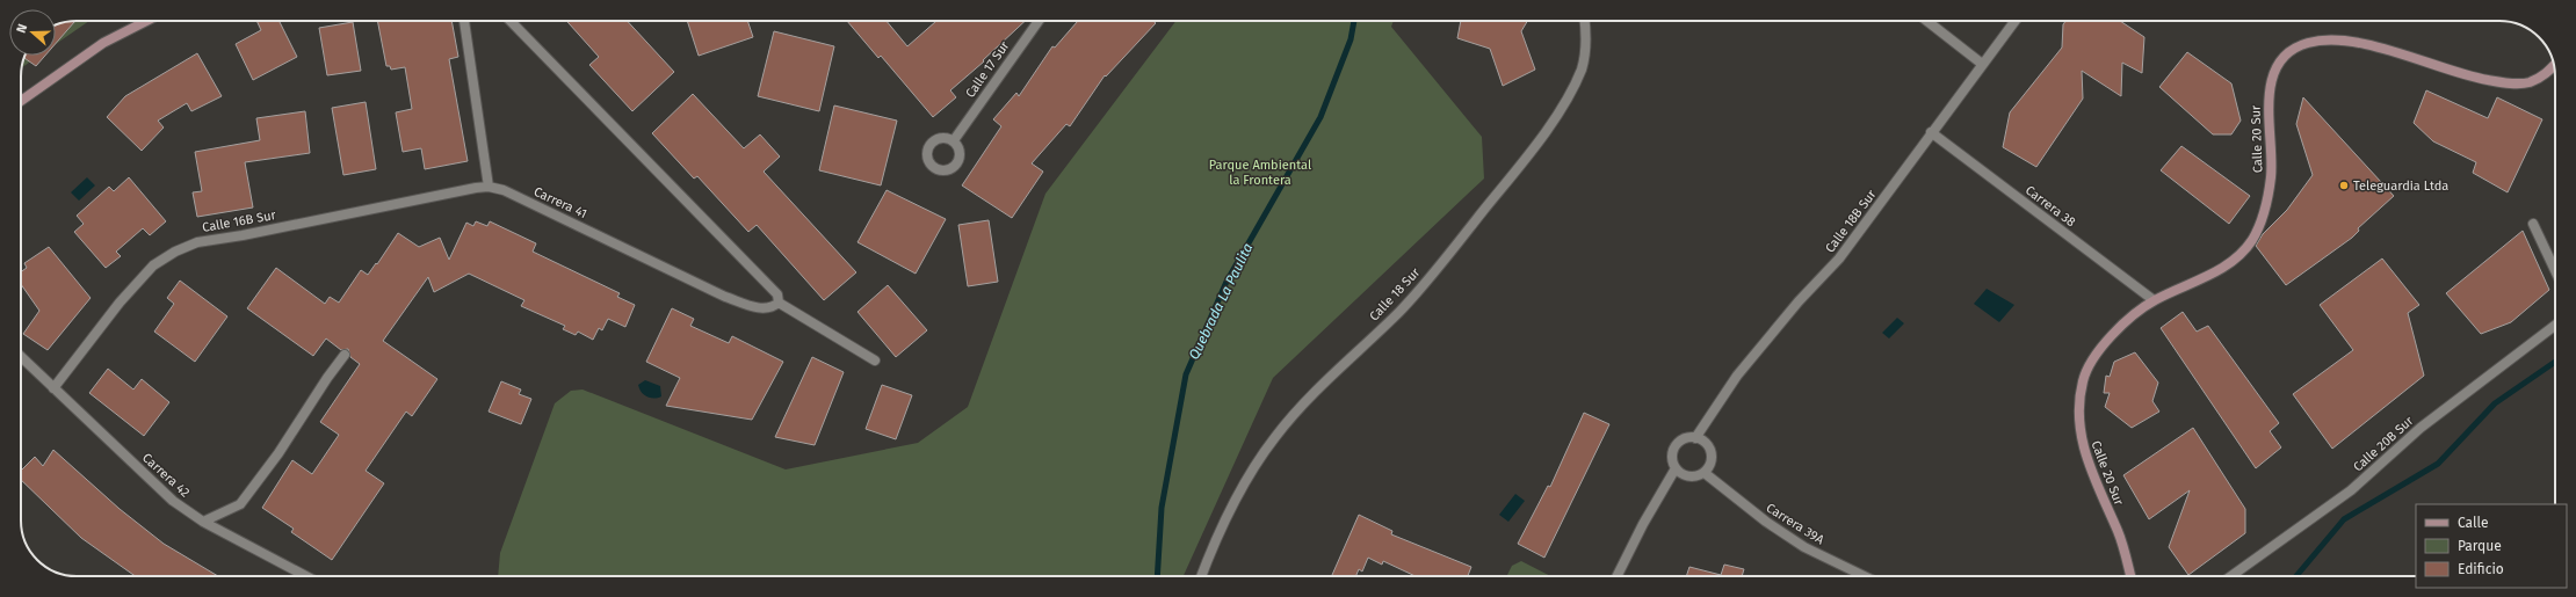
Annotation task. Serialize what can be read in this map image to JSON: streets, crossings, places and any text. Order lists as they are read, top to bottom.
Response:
{
  "streets": {
    "street": [
      "Calle 17 Sur",
      "Calle 20 Sur",
      "Carrera 41",
      "Carrera 38",
      "Calle 16B Sur",
      "Calle 18B Sur",
      "Calle 18 Sur",
      "Calle 20B Sur",
      "Carrera 42",
      "Carrera 39A"
    ]
  },
  "crossings": [
    ["Calle 20 Sur", "Carrera 38"],
    ["Carrera 41", "Calle 16B Sur"],
    ["Carrera 38", "Calle 18B Sur"],
    ["Calle 16B Sur", "Carrera 42"],
    ["Calle 18B Sur", "Carrera 39A"]
  ],
  "water": ["Quebrada La Paulita"],
  "parks": ["Parque Ambiental la Frontera"],
  "places": ["Teleguardia Ltda"],
  "legend": ["Calle", "Parque", "Edificio"],
  "north": "left"
}
